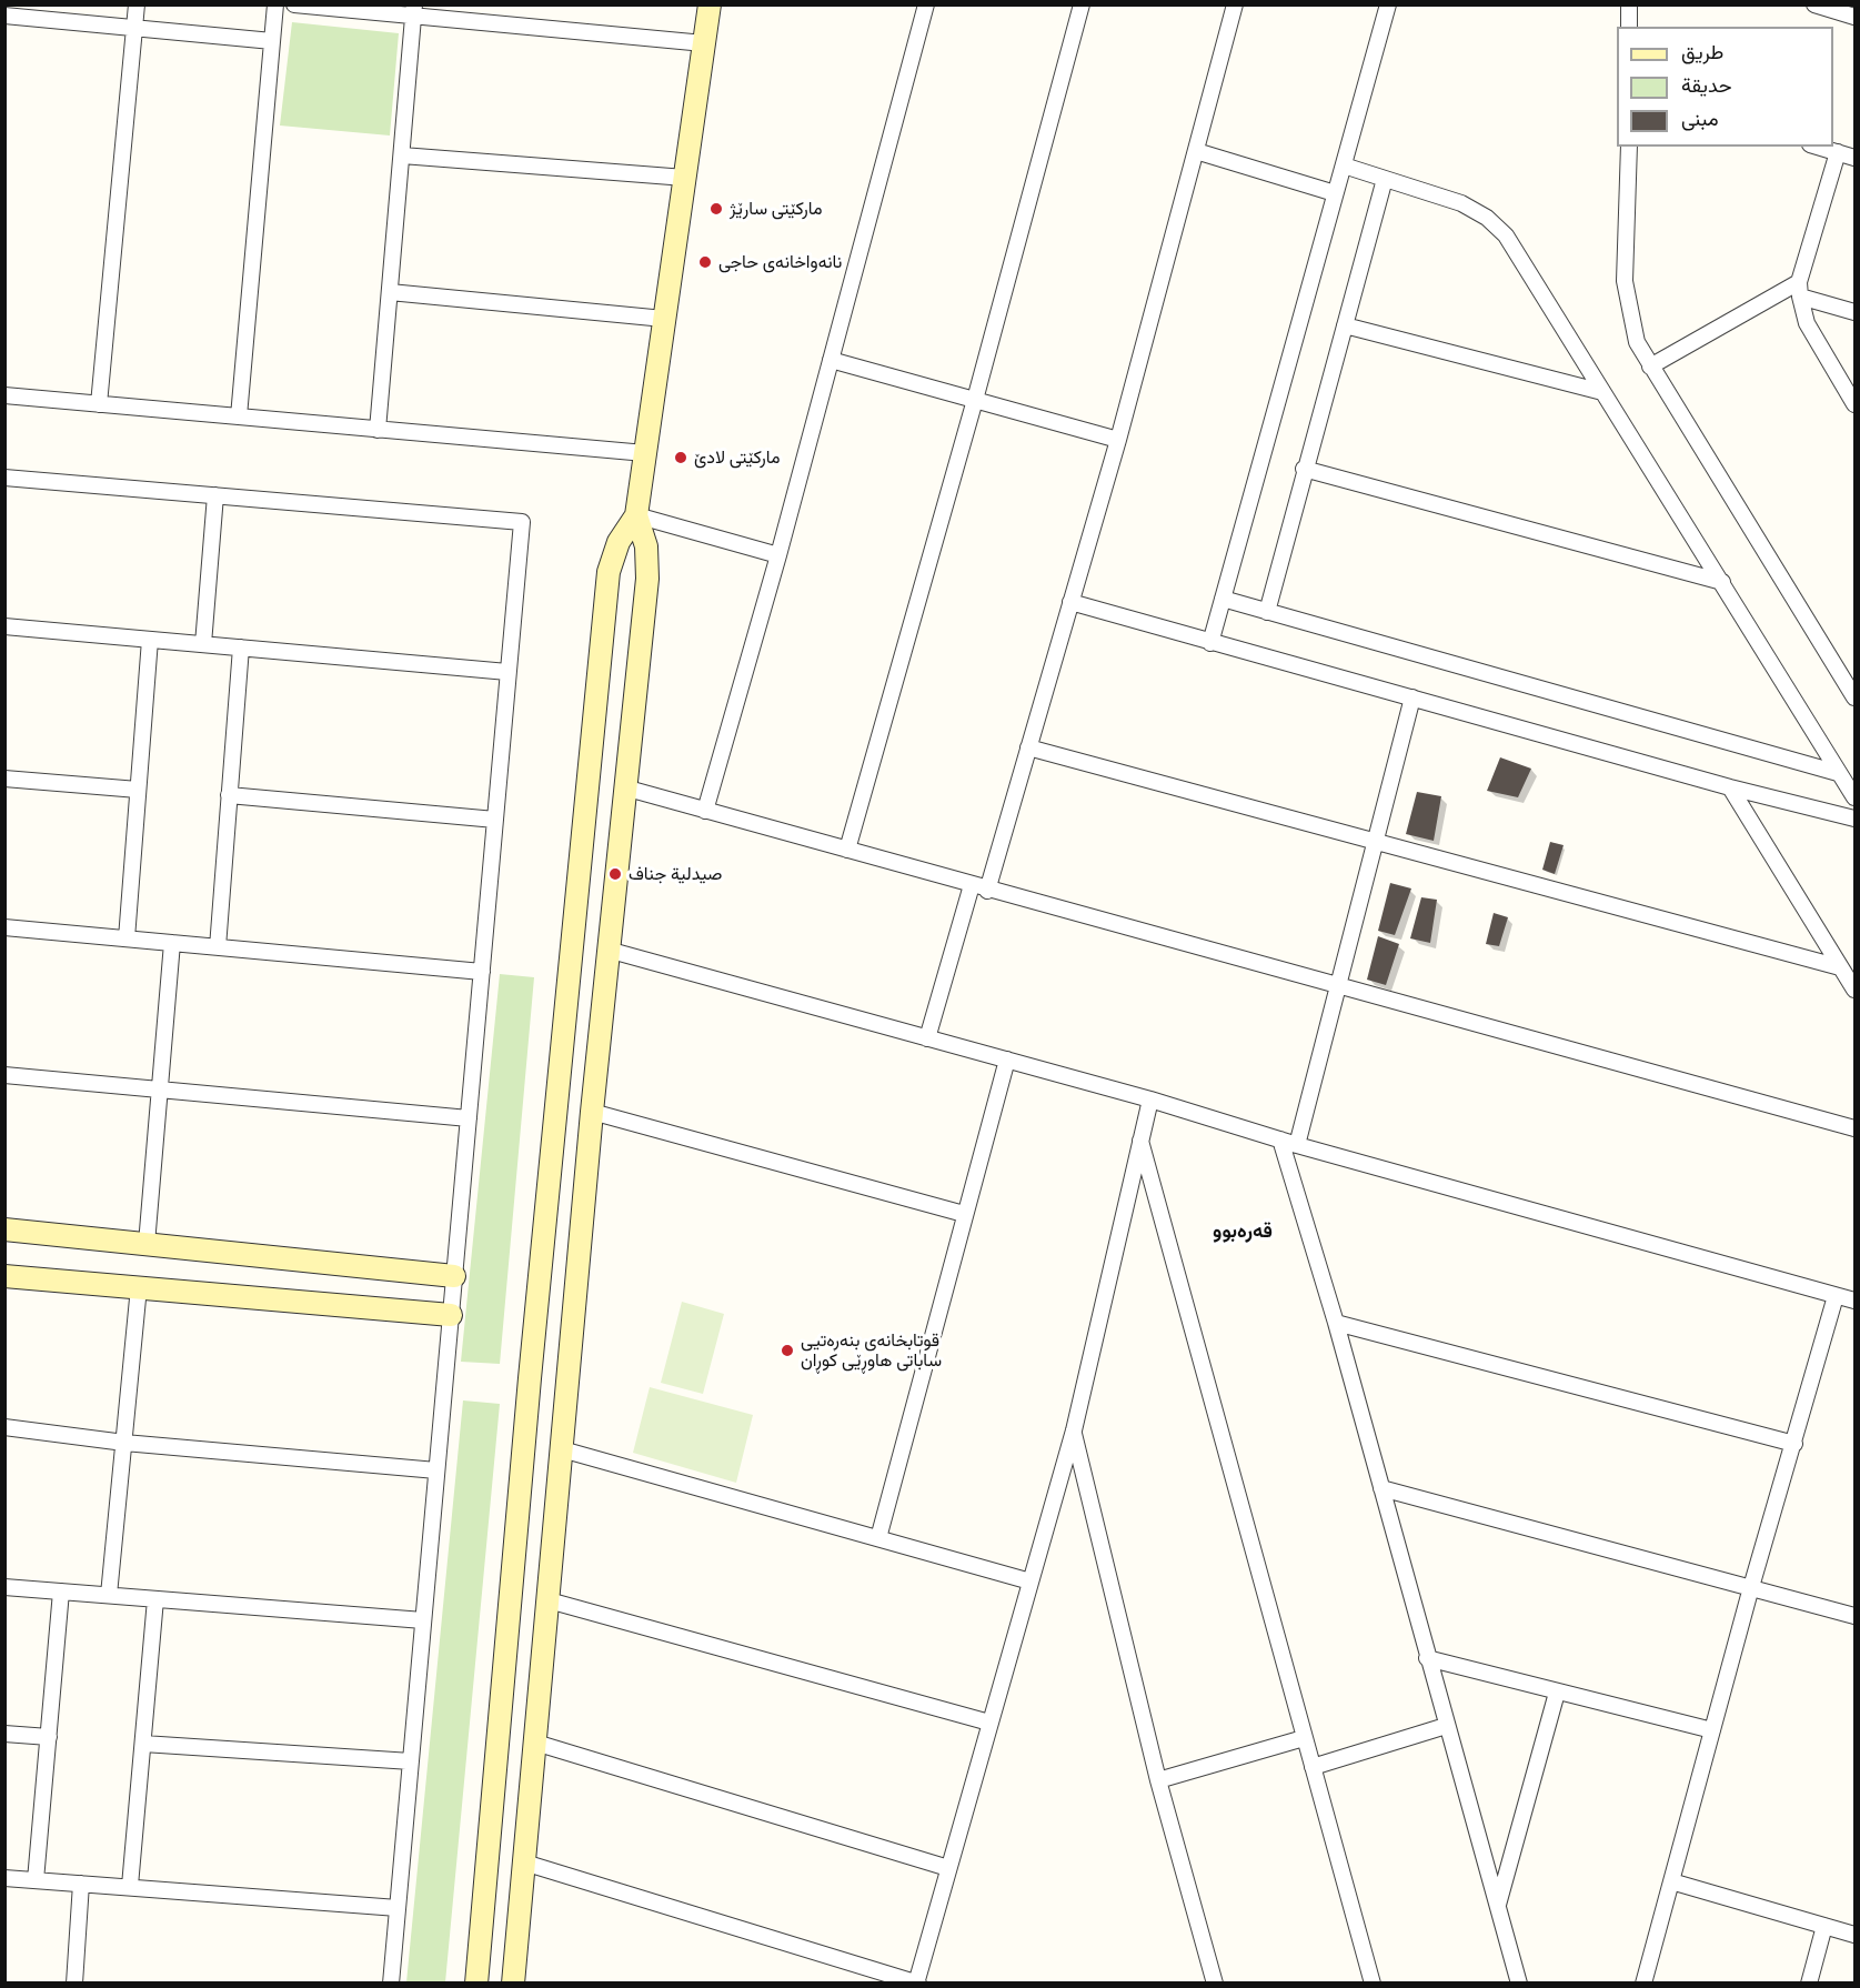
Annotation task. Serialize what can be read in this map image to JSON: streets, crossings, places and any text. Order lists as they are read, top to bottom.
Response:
{
  "districts": ["قەرەبوو"],
  "places": [
    "مارکێتی سارێژ",
    "نانەواخانەی حاجی",
    "ماركێتی لادێ",
    "صيدلية جناف",
    "قوتابخانەی بنەڕەتیی ساباتی هاوڕێی کوڕان"
  ],
  "legend": ["طريق", "حديقة", "مبنى"]
}
